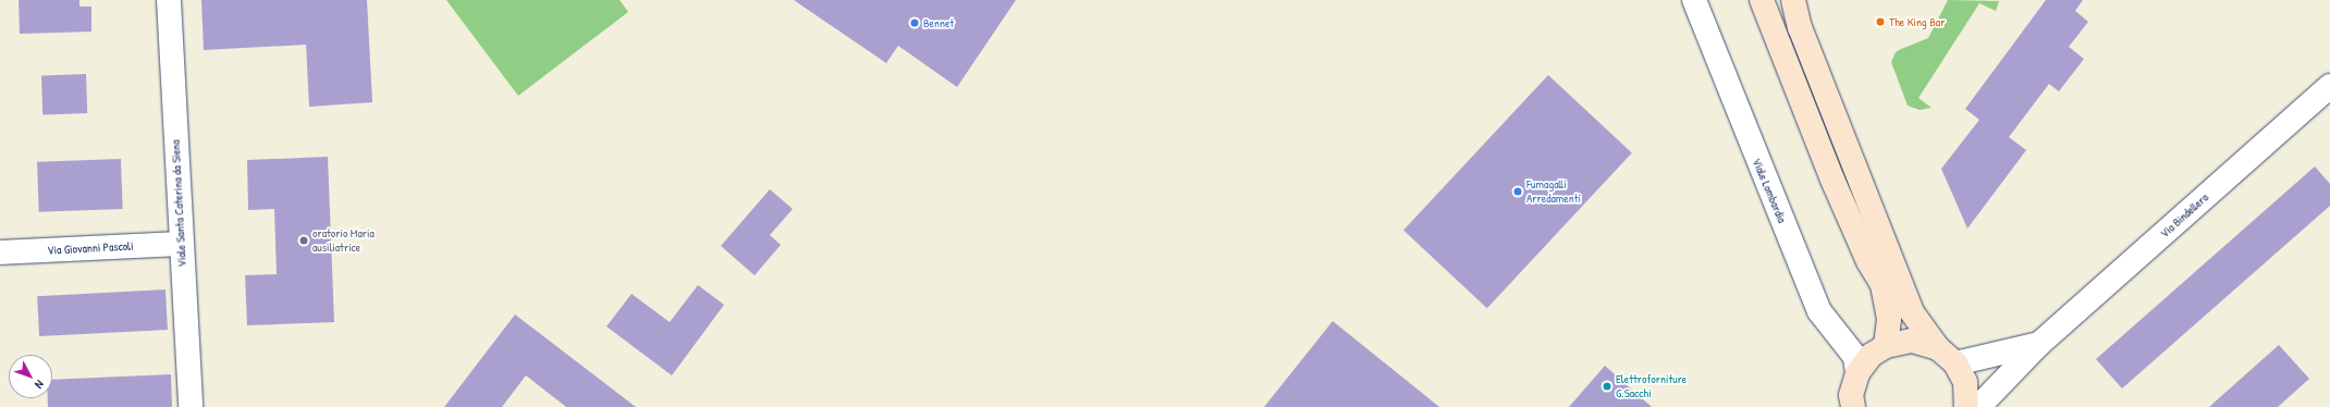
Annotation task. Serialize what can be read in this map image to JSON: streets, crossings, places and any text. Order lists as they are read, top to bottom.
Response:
{
  "streets": {
    "street": [
      "Viale Lombardia",
      "Viale Santa Caterina da Siena",
      "Via Bindellera",
      "Via Giovanni Pascoli"
    ]
  },
  "crossings": [
    ["Viale Santa Caterina da Siena", "Via Giovanni Pascoli"]
  ],
  "places": [
    "The King Bar",
    "Bennet",
    "Fumagalli Arredamenti",
    "oratorio Maria ausiliatrice",
    "Elettroforniture G.Sacchi"
  ],
  "north": "bottom right"
}
